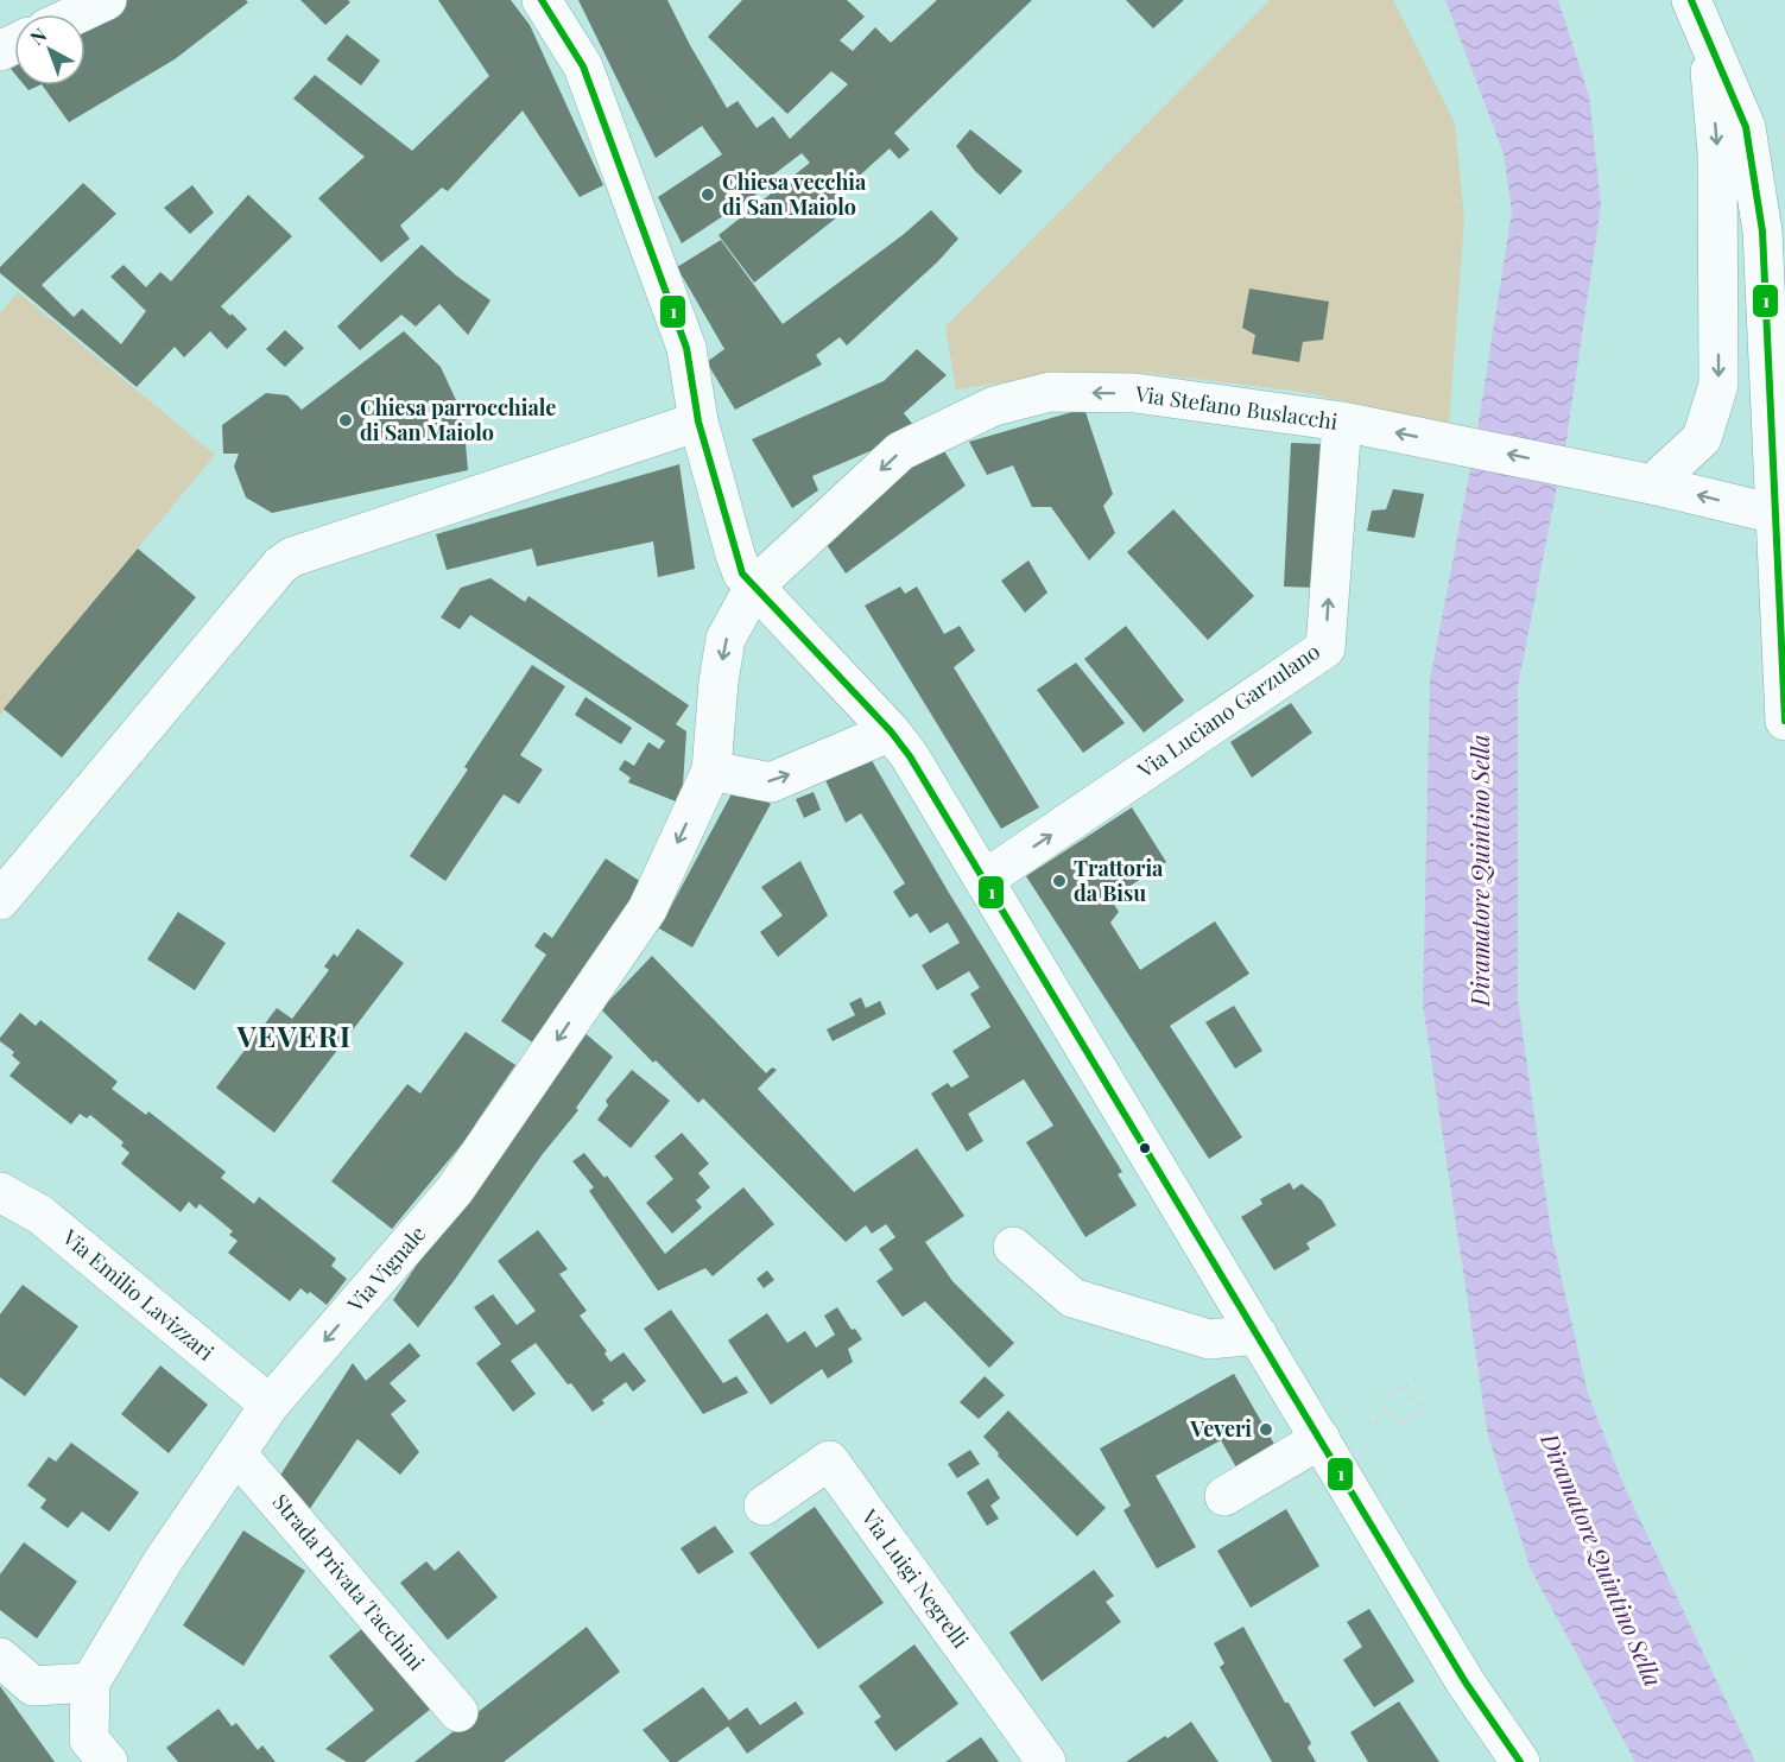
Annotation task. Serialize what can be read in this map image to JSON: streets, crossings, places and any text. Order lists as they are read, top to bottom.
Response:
{
  "streets": {
    "street": [
      "Via Stefano Buslacchi",
      "Via Luciano Garzulano",
      "Via Vignale",
      "Via Emilio Lavizzari",
      "Via Luigi Negrelli",
      "Strada Privata Tacchini"
    ]
  },
  "crossings": [
    ["Via Stefano Buslacchi", "Via Luciano Garzulano"],
    ["Via Stefano Buslacchi", "Via Vignale"],
    ["Via Vignale", "Via Emilio Lavizzari"],
    ["Via Vignale", "Strada Privata Tacchini"]
  ],
  "one_way": ["Via Stefano Buslacchi", "Via Luciano Garzulano", "Via Vignale"],
  "districts": ["VEVERI"],
  "water": ["Diramatore Quintino Sella"],
  "places": [
    "Chiesa vecchia di San Maiolo",
    "Chiesa parrocchiale di San Maiolo",
    "Trattoria da Bisu",
    "Veveri"
  ],
  "lines": ["transit line 1"],
  "north": "top left"
}
